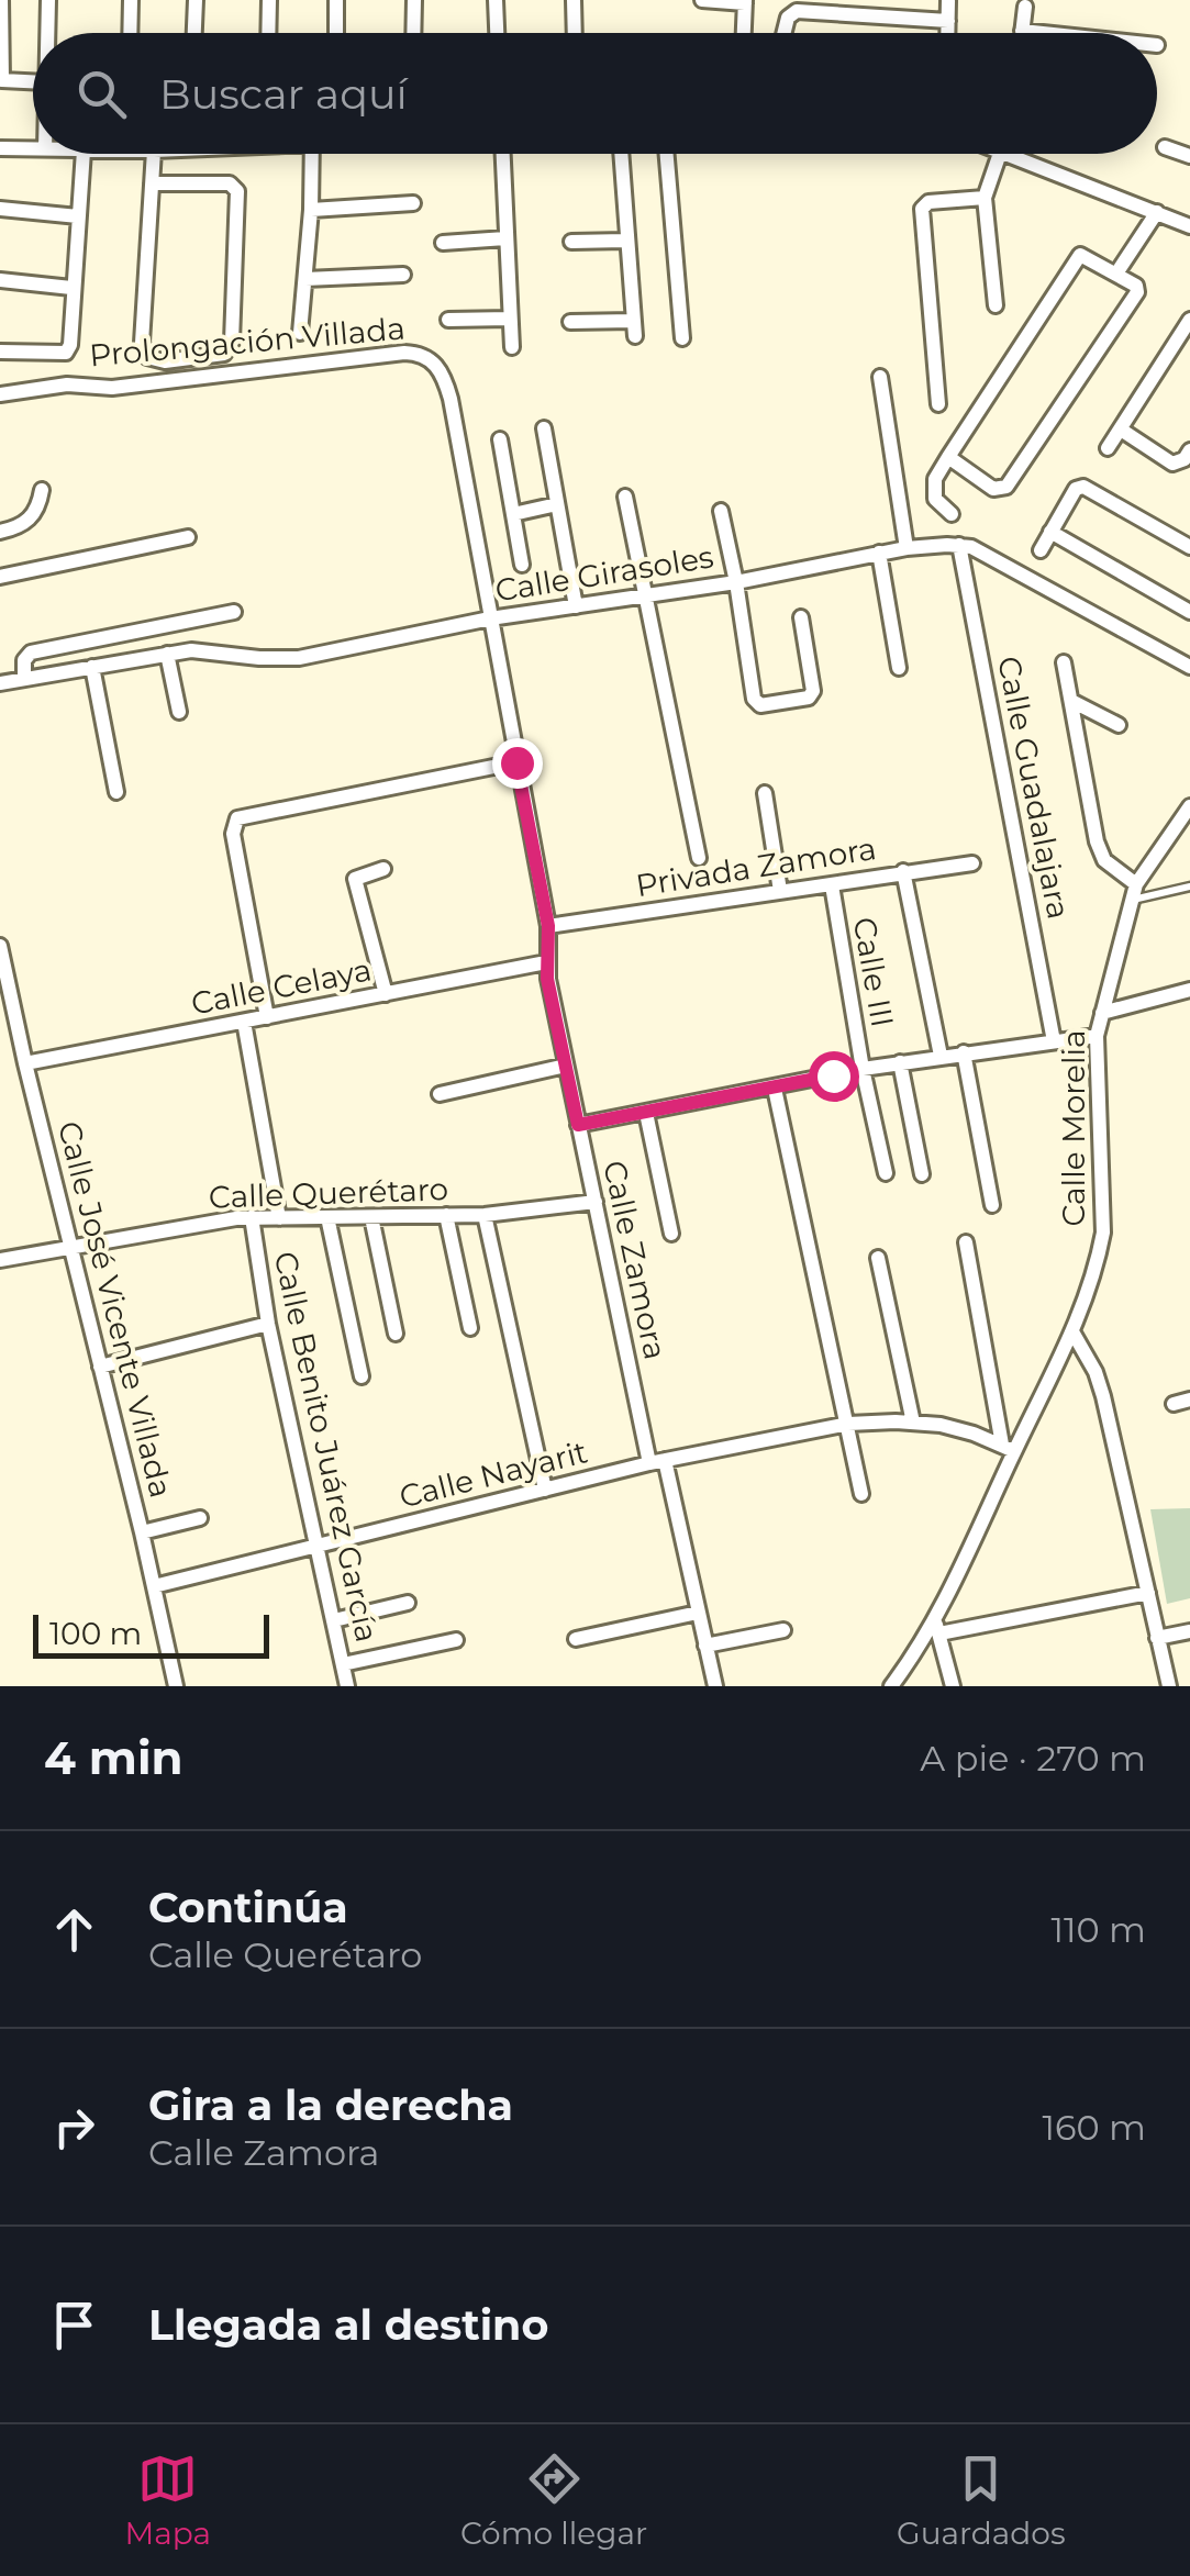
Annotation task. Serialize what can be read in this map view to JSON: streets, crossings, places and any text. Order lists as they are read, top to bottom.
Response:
{
  "streets": {
    "street": [
      "Prolongación Villada",
      "Calle Girasoles",
      "Calle Guadalajara",
      "Privada Zamora",
      "Calle III",
      "Calle Celaya",
      "Calle Morelia",
      "Calle Querétaro",
      "Calle Zamora",
      "Calle José Vicente Villada",
      "Calle Benito Juárez García",
      "Calle Nayarit"
    ]
  },
  "crossings": [
    ["Prolongación Villada", "Calle Zamora"],
    ["Calle Girasoles", "Calle Guadalajara"],
    ["Calle Girasoles", "Calle Zamora"],
    ["Privada Zamora", "Calle III"],
    ["Privada Zamora", "Calle Zamora"],
    ["Calle Celaya", "Calle Zamora"],
    ["Calle Celaya", "Calle José Vicente Villada"],
    ["Calle Morelia", "Calle Nayarit"],
    ["Calle Querétaro", "Calle Zamora"],
    ["Calle Querétaro", "Calle José Vicente Villada"],
    ["Calle Querétaro", "Calle Benito Juárez García"],
    ["Calle Zamora", "Calle Nayarit"],
    ["Calle José Vicente Villada", "Calle Nayarit"],
    ["Calle Benito Juárez García", "Calle Nayarit"]
  ],
  "scale_bar": "100 m",
  "page": {
    "search": "Buscar aquí",
    "scale": "100 m",
    "heading": ["4 min", "A pie · 270 m"],
    "list": [
      ["Continúa", "Calle Querétaro", "110 m"],
      ["Gira a la derecha", "Calle Zamora", "160 m"],
      "Llegada al destino"
    ],
    "nav": ["Mapa", "Cómo llegar", "Guardados"]
  }
}
